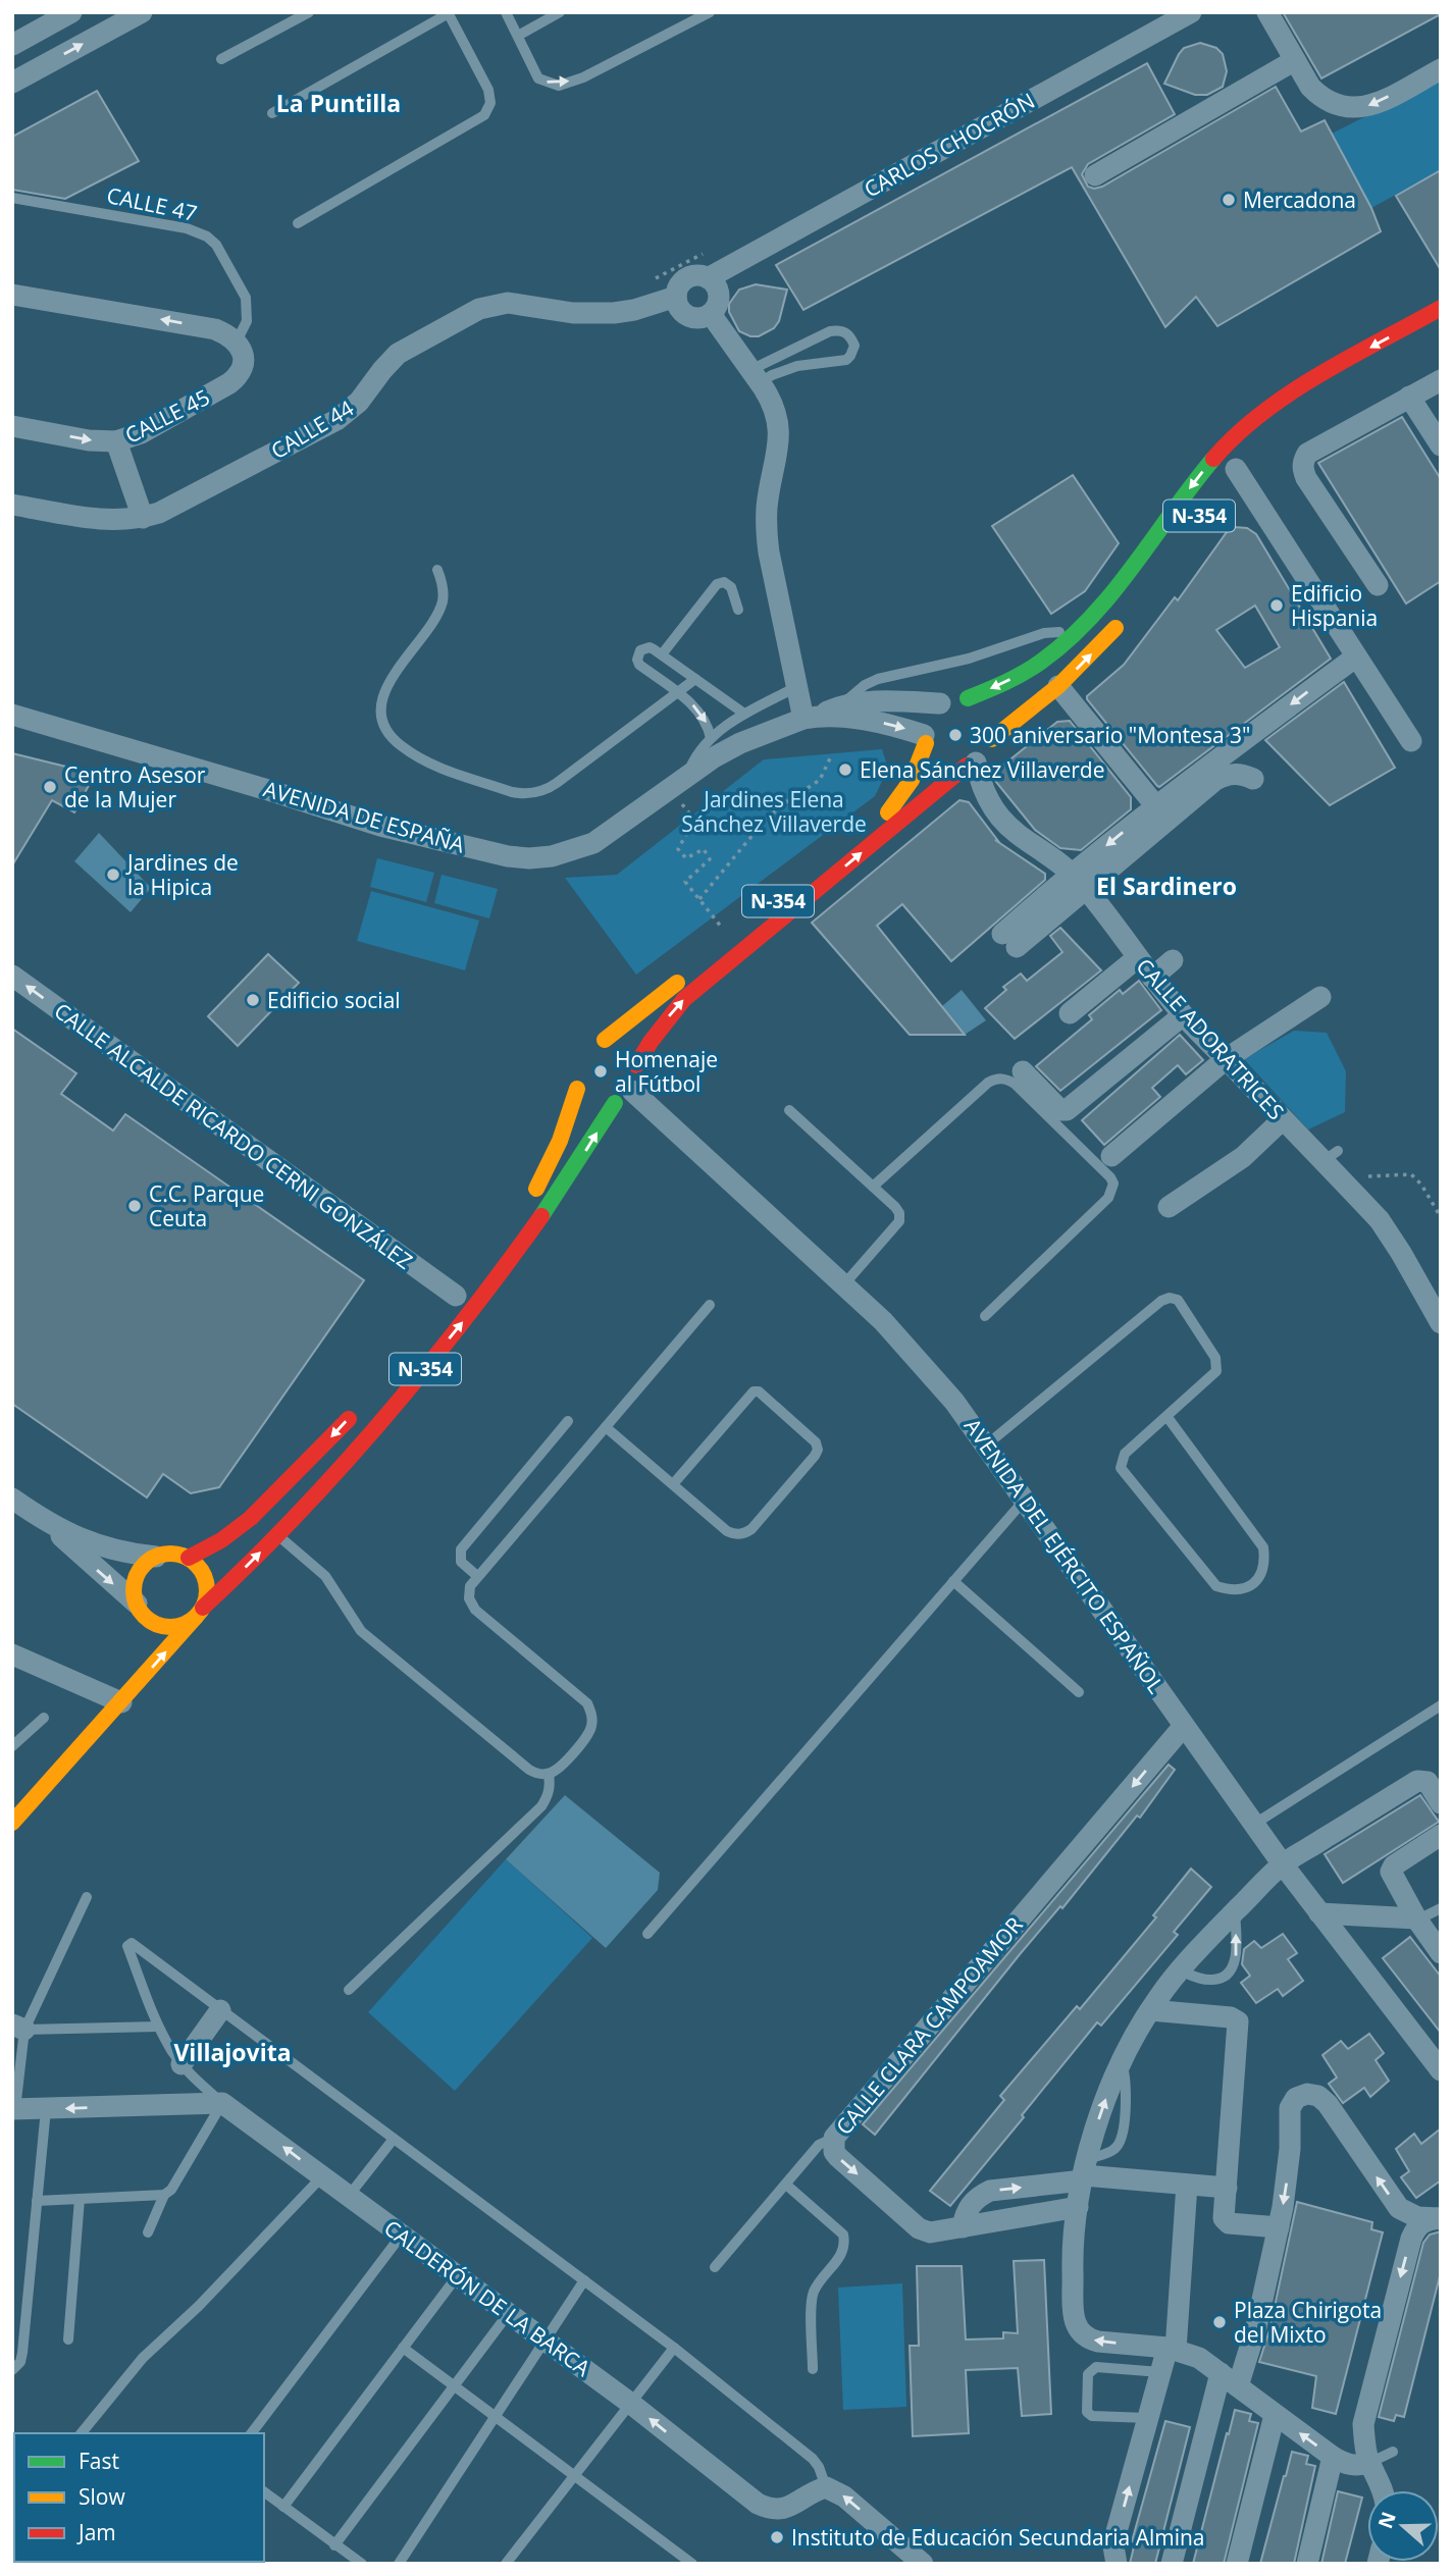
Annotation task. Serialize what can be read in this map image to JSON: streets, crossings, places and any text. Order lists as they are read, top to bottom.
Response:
{
  "streets": {
    "highway": ["N-354"],
    "street": [
      "CARLOS CHOCRÓN",
      "CALLE 45",
      "CALLE 44",
      "AVENIDA DE ESPAÑA",
      "CALLE ADORATRICES",
      "CALLE ALCALDE RICARDO CERNI GONZÁLEZ",
      "AVENIDA DEL EJÉRCITO ESPAÑOL",
      "CALLE CLARA CAMPOAMOR",
      "CALDERÓN DE LA BARCA"
    ],
    "lane": ["CALLE 47"]
  },
  "crossings": [
    ["CARLOS CHOCRÓN", "CALLE 44"],
    ["CALLE 47", "CALLE 45"],
    ["N-354", "AVENIDA DE ESPAÑA"],
    ["N-354", "CALLE ADORATRICES"],
    ["N-354", "AVENIDA DEL EJÉRCITO ESPAÑOL"],
    ["AVENIDA DE ESPAÑA", "CALLE ADORATRICES"],
    ["AVENIDA DEL EJÉRCITO ESPAÑOL", "CALLE CLARA CAMPOAMOR"]
  ],
  "one_way": ["CALLE ALCALDE RICARDO CERNI GONZÁLEZ", "CALDERÓN DE LA BARCA"],
  "districts": ["La Puntilla", "El Sardinero", "Villajovita"],
  "parks": ["Jardines Elena Sánchez Villaverde"],
  "places": [
    "Mercadona",
    "Edificio Hispania",
    "300 aniversario \"Montesa 3\"",
    "Elena Sánchez Villaverde",
    "Centro Asesor de la Mujer",
    "Jardines de la Hipica",
    "Edificio social",
    "Homenaje al Fútbol",
    "C.C. Parque Ceuta",
    "Plaza Chirigota del Mixto",
    "Instituto de Educación Secundaria Almina"
  ],
  "legend": ["Fast", "Slow", "Jam"],
  "north": "left"
}
